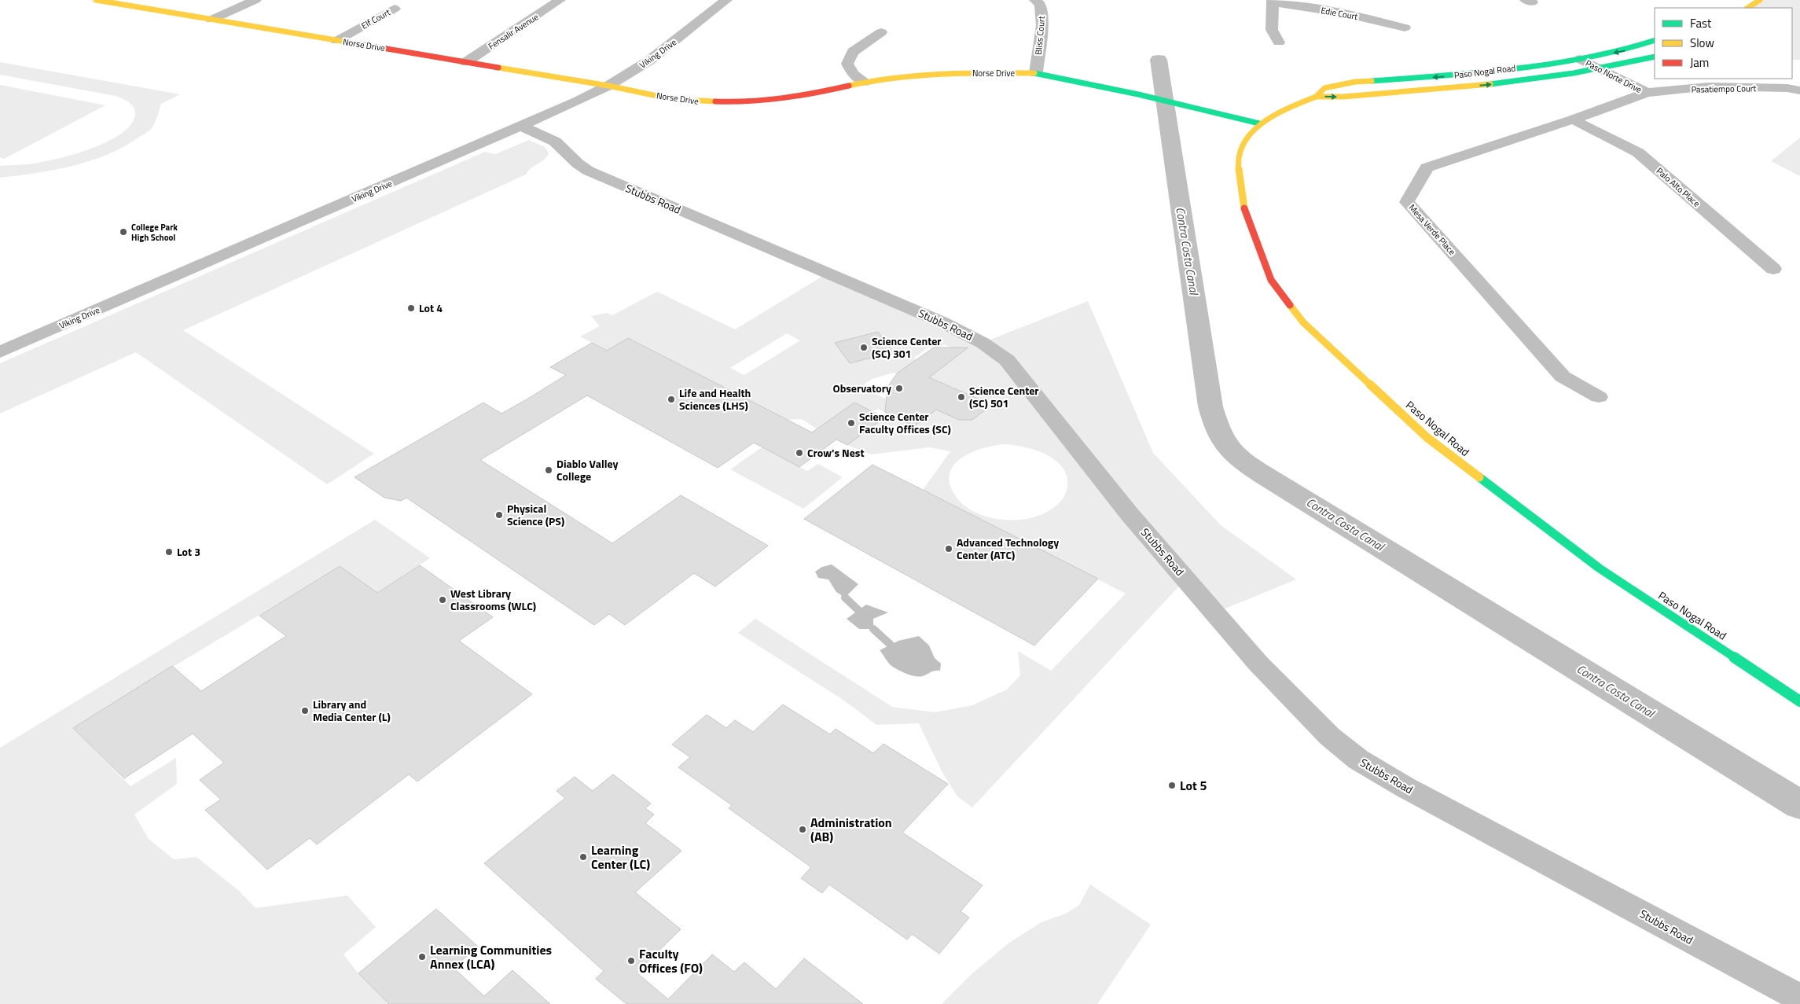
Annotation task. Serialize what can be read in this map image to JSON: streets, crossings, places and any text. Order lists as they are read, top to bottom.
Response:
{
  "streets": {
    "street": [
      "Edie Court",
      "Elf Court",
      "Fensalir Avenue",
      "Bliss Court",
      "Norse Drive",
      "Viking Drive",
      "Paso Nogal Road",
      "Paso Norte Drive",
      "Pasatiempo Court",
      "Palo Alto Place",
      "Stubbs Road",
      "Mesa Verde Place"
    ]
  },
  "crossings": [
    ["Elf Court", "Norse Drive"],
    ["Fensalir Avenue", "Norse Drive"],
    ["Bliss Court", "Norse Drive"],
    ["Norse Drive", "Viking Drive"],
    ["Norse Drive", "Paso Nogal Road"],
    ["Viking Drive", "Stubbs Road"],
    ["Paso Nogal Road", "Paso Norte Drive"],
    ["Paso Norte Drive", "Pasatiempo Court"],
    ["Paso Norte Drive", "Mesa Verde Place"],
    ["Pasatiempo Court", "Mesa Verde Place"],
    ["Palo Alto Place", "Mesa Verde Place"]
  ],
  "water": ["Contra Costa Canal"],
  "places": [
    "College Park High School",
    "Lot 4",
    "Science Center (SC) 301",
    "Observatory",
    "Science Center (SC) 501",
    "Life and Health Sciences (LHS)",
    "Science Center Faculty Offices (SC)",
    "Crow's Nest",
    "Diablo Valley College",
    "Physical Science (PS)",
    "Advanced Technology Center (ATC)",
    "Lot 3",
    "West Library Classrooms (WLC)",
    "Library and Media Center (L)",
    "Lot 5",
    "Administration (AB)",
    "Learning Center (LC)",
    "Learning Communities Annex (LCA)",
    "Faculty Offices (FO)"
  ],
  "legend": ["Fast", "Slow", "Jam"]
}
